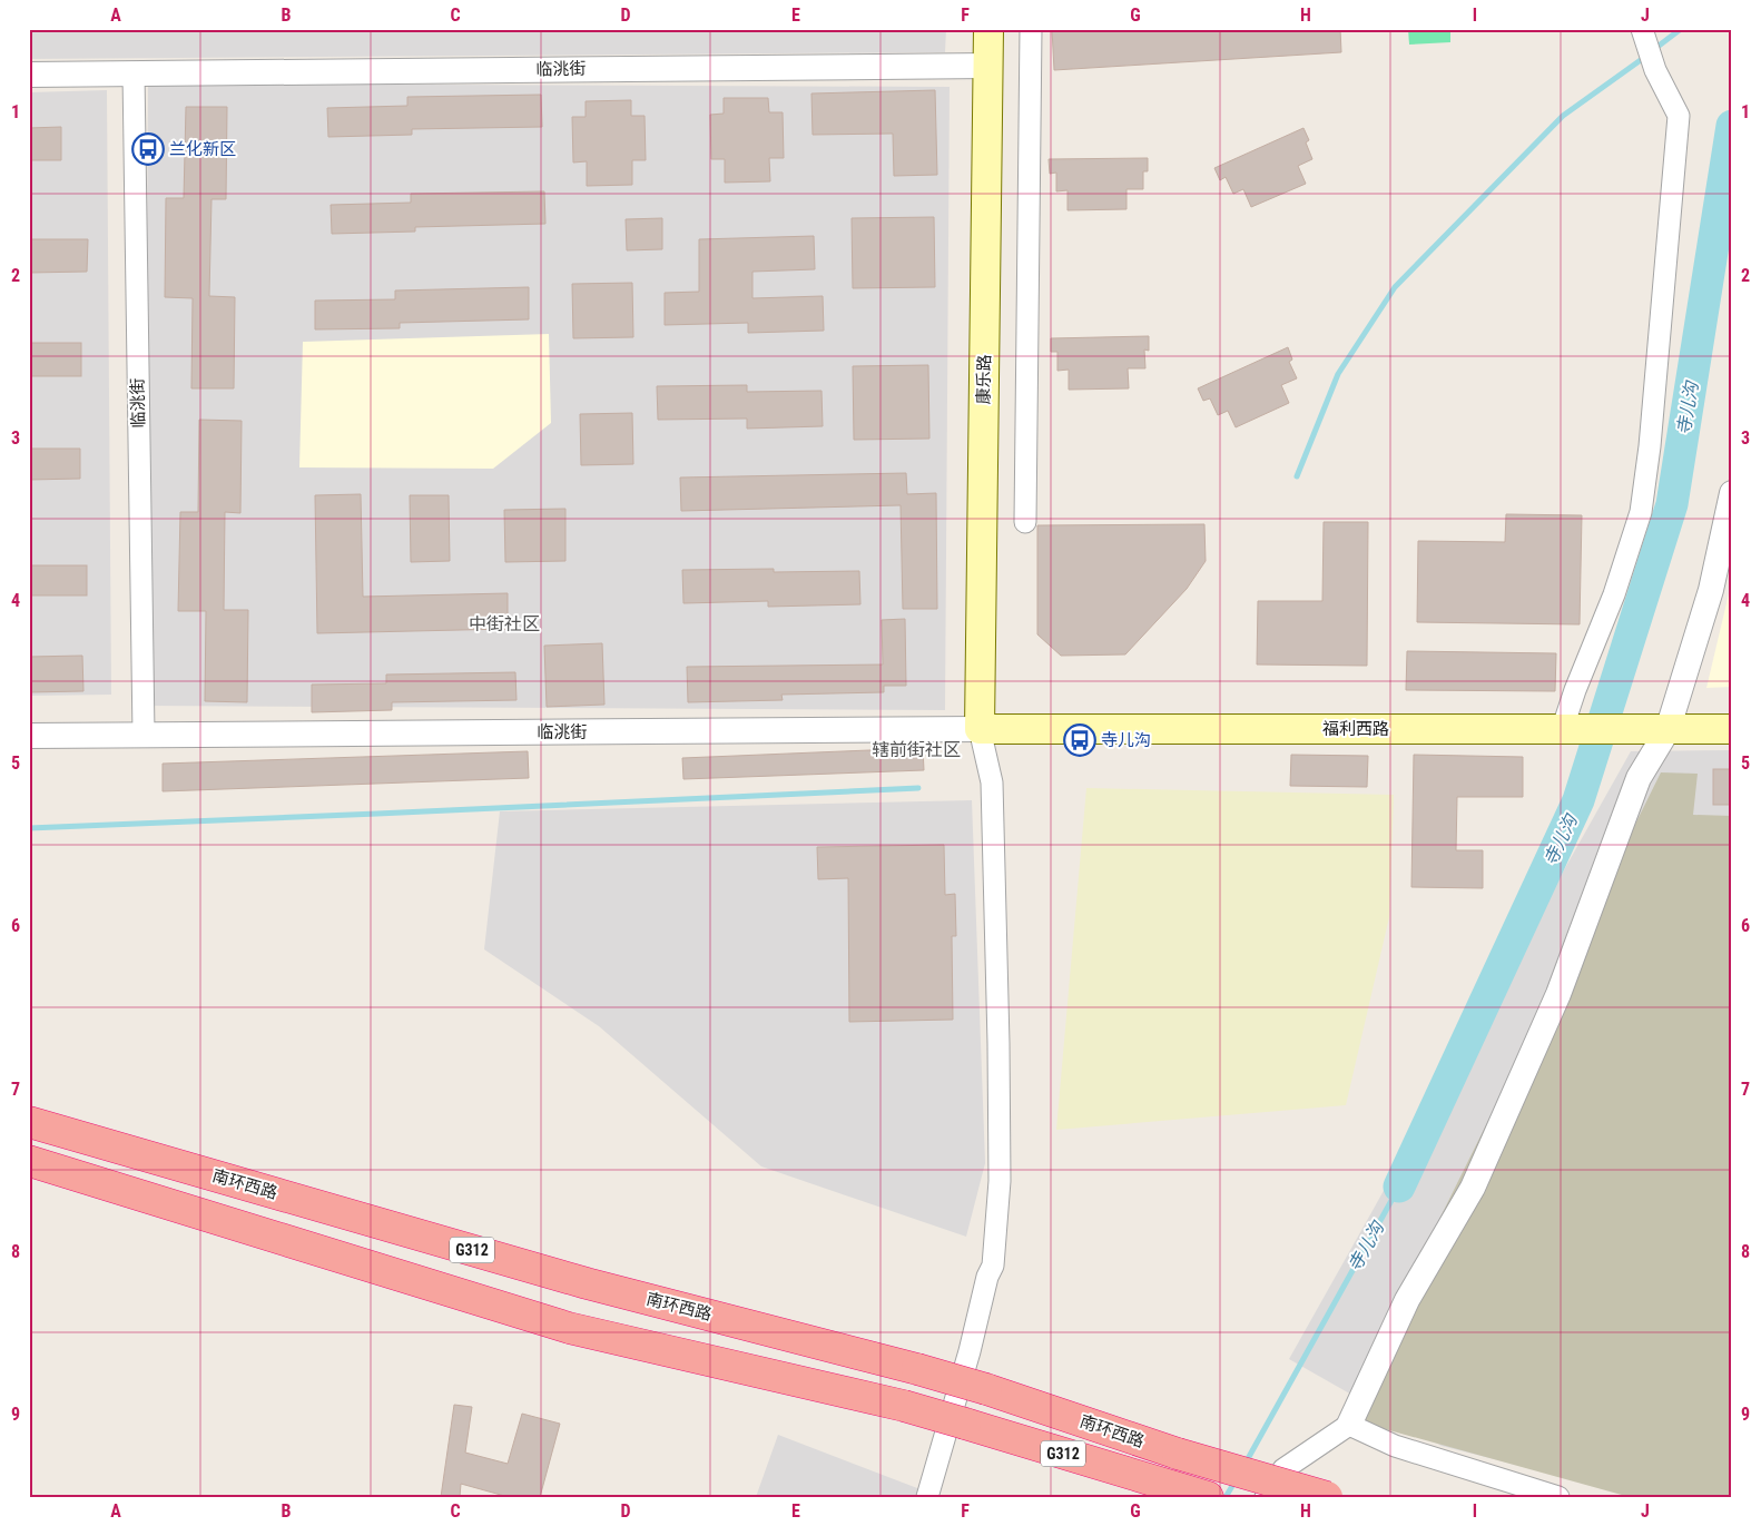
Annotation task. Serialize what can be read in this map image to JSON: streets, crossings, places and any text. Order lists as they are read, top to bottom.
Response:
{
  "streets": {
    "highway": ["南环西路", "G312"],
    "main road": ["康乐路", "福利西路"],
    "street": ["临洮街"]
  },
  "crossings": [
    ["临洮街", "康乐路"],
    ["临洮街", "福利西路"],
    ["康乐路", "福利西路"]
  ],
  "districts": ["中街社区", "辖前街社区"],
  "water": ["寺儿沟"],
  "places": {
    "bus stop": ["兰化新区", "寺儿沟"]
  },
  "grid": {
    "columns": [
      "A",
      "B",
      "C",
      "D",
      "E",
      "F",
      "G",
      "H",
      "I",
      "J"
    ],
    "rows": [
      "1",
      "2",
      "3",
      "4",
      "5",
      "6",
      "7",
      "8",
      "9"
    ]
  }
}
